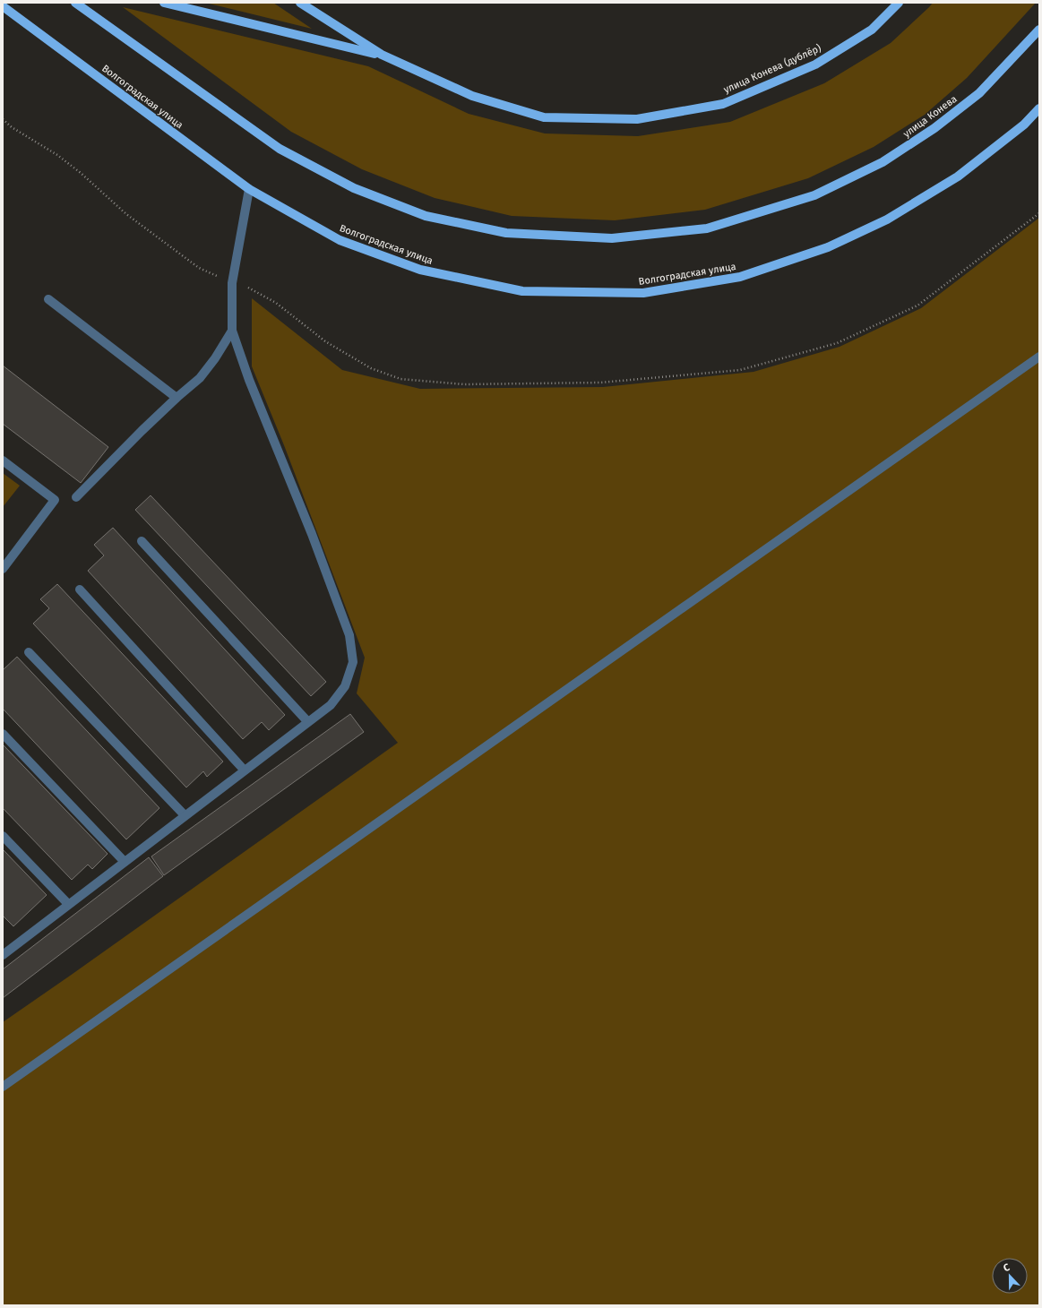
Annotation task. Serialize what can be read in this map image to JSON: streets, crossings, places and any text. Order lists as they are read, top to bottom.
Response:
{
  "streets": {
    "main road": ["улица Конева (дублёр)", "Волгоградская улица", "улица Конева"]
  },
  "north": "top"
}
